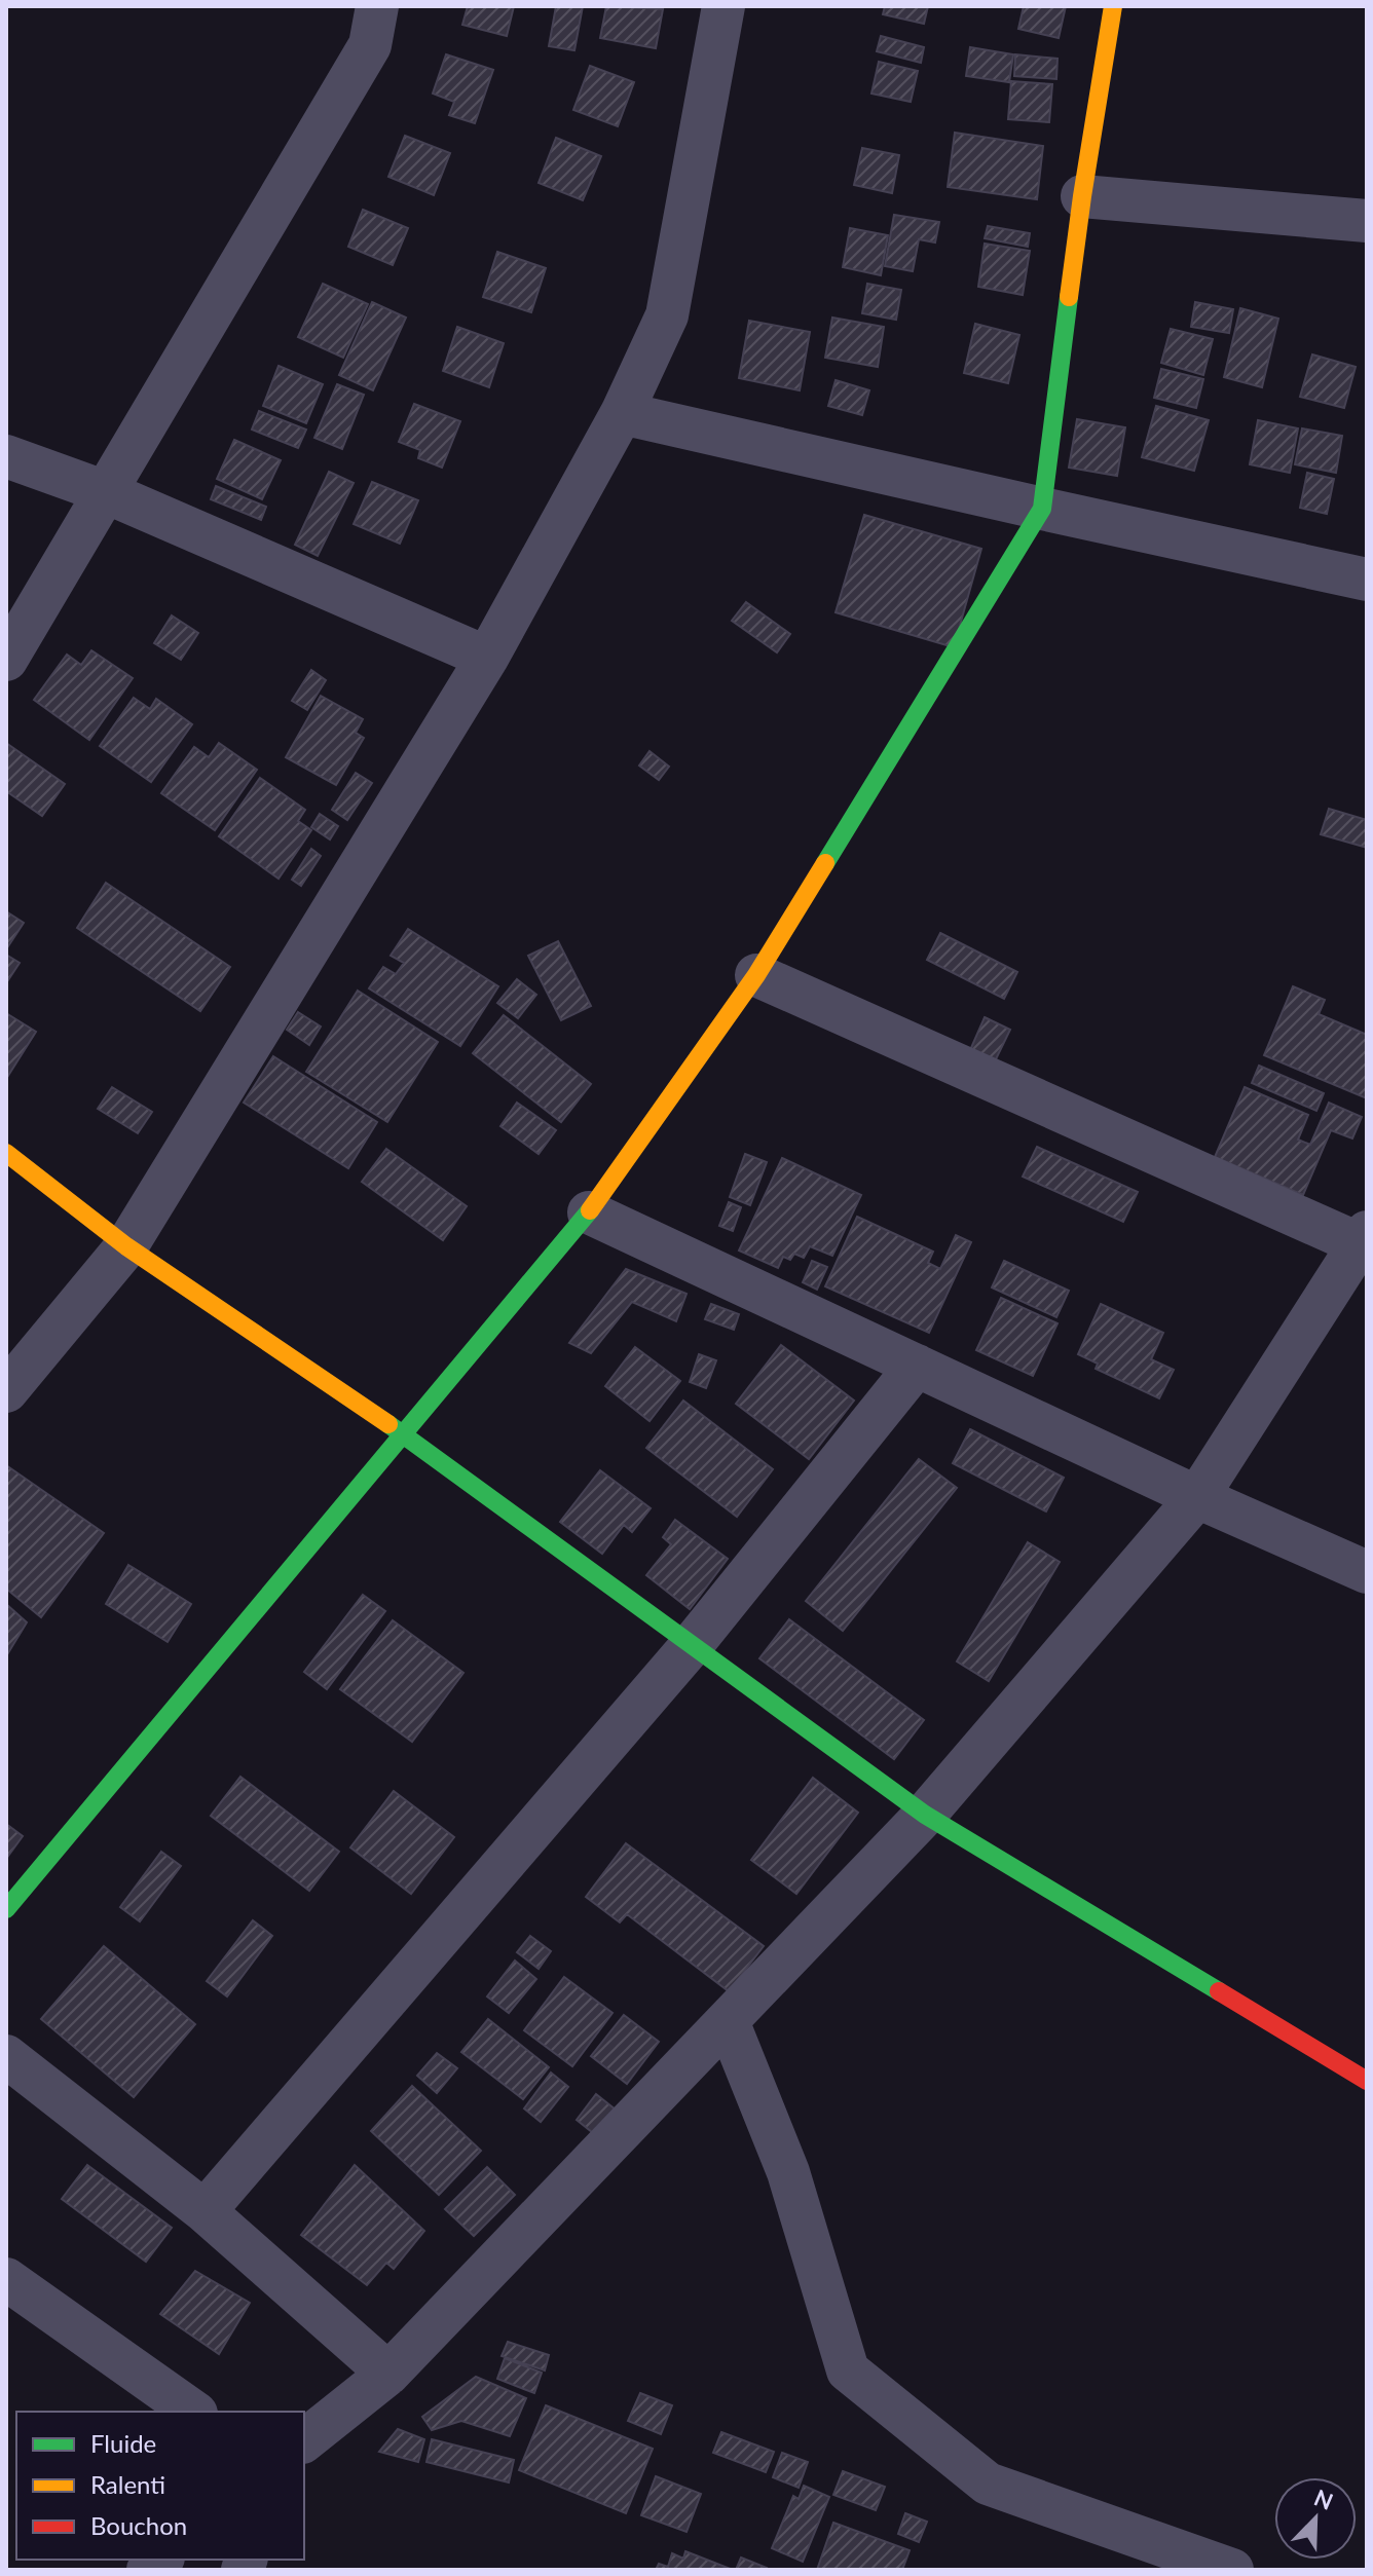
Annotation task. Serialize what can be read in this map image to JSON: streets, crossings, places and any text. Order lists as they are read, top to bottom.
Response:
{
  "legend": ["Fluide", "Ralenti", "Bouchon"],
  "north": "top right"
}
